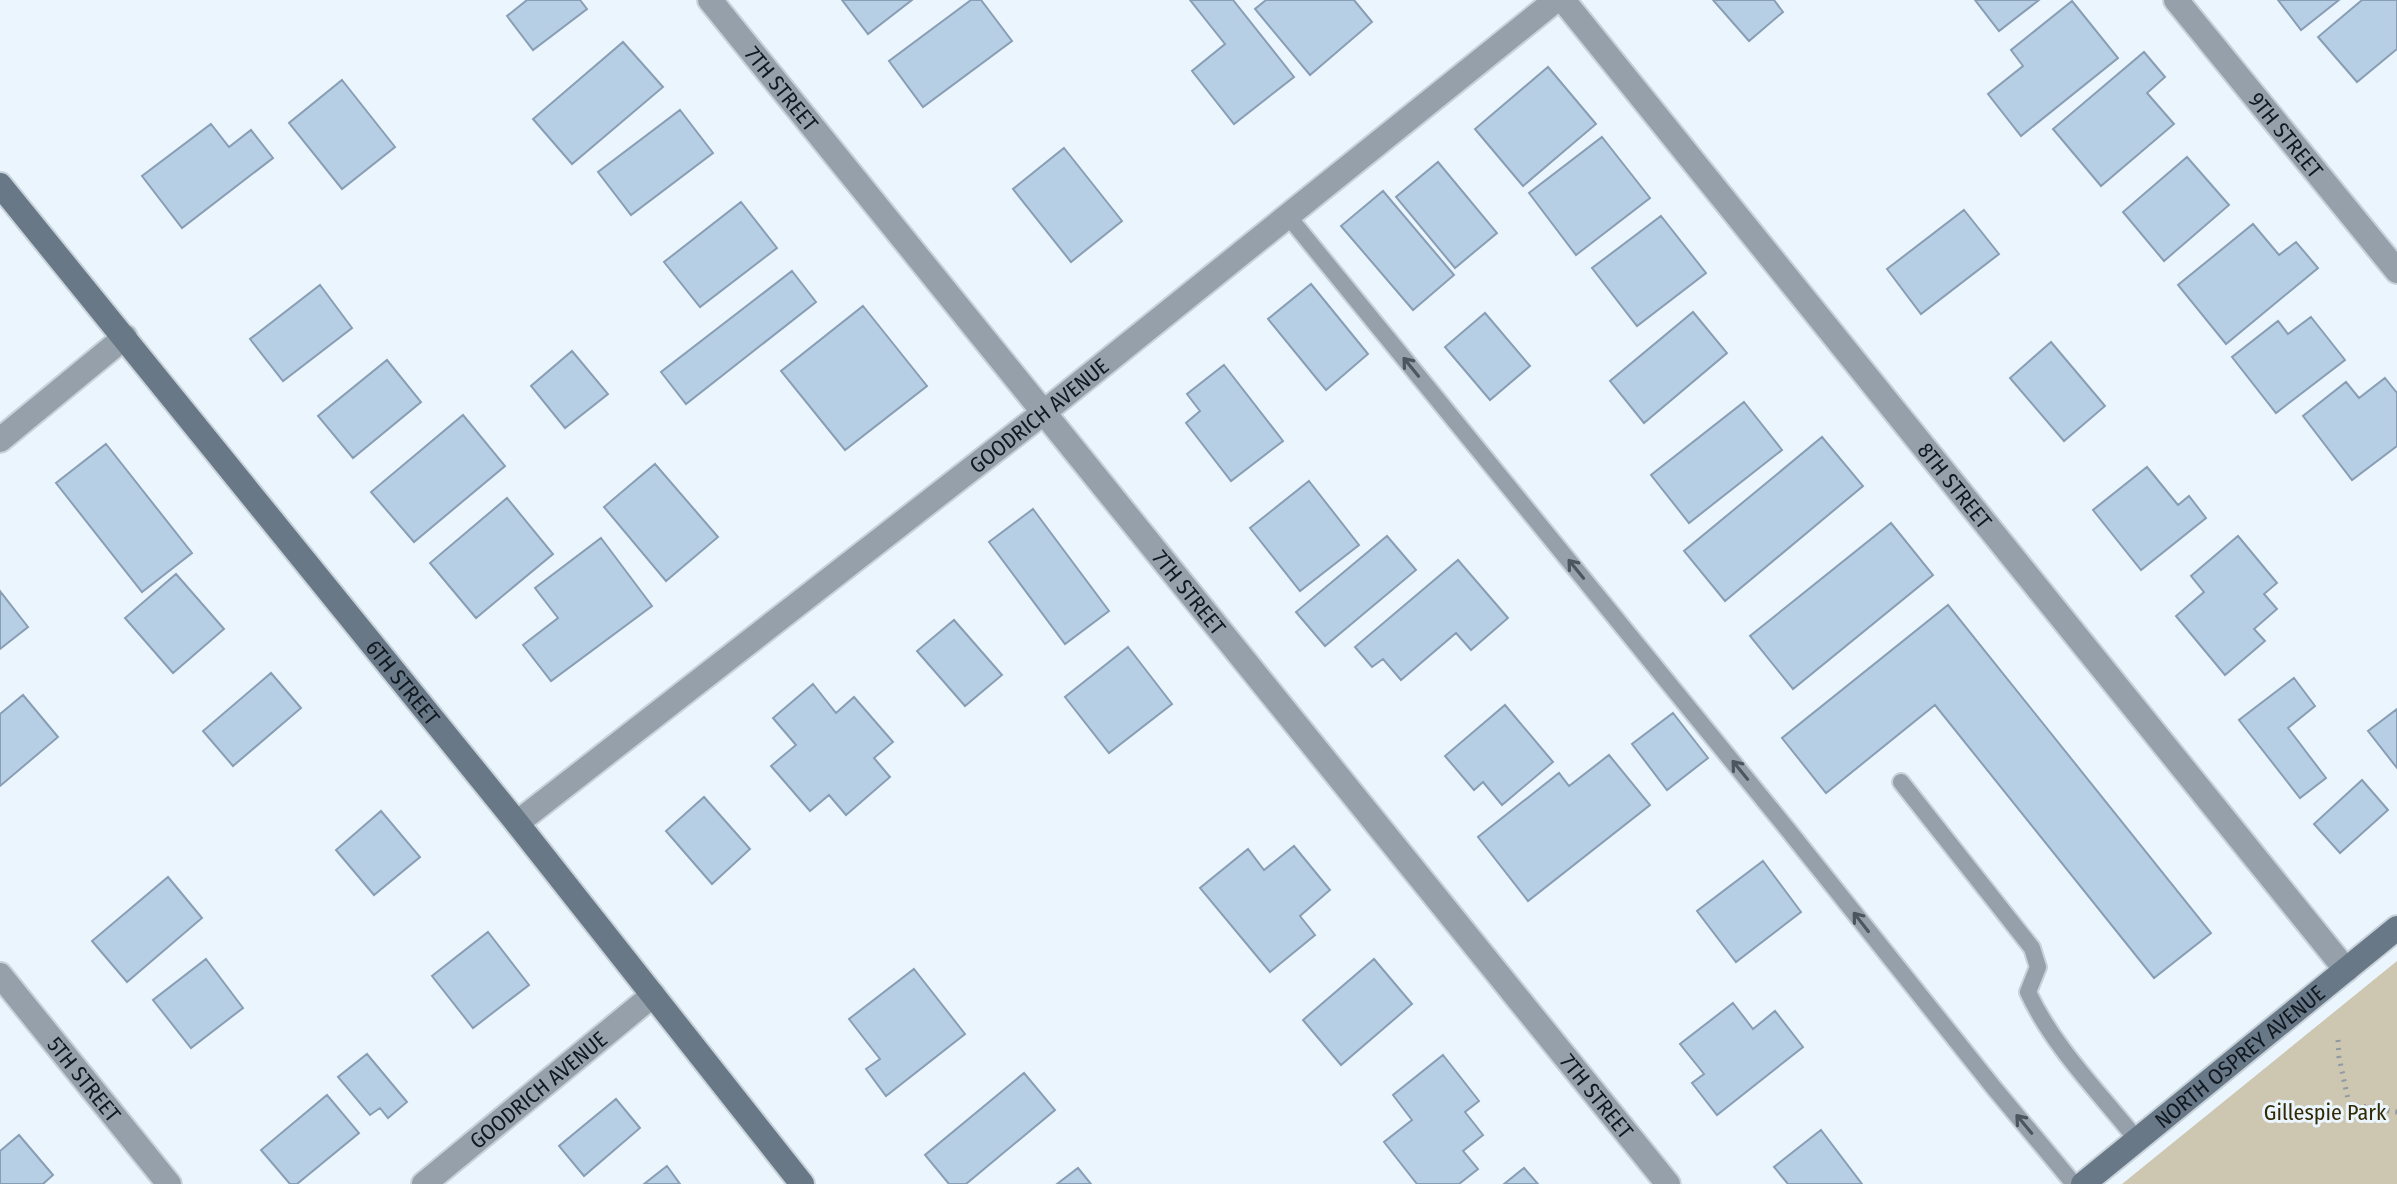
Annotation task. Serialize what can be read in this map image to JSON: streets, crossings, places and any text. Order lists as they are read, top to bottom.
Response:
{
  "streets": {
    "street": [
      "7TH STREET",
      "9TH STREET",
      "GOODRICH AVENUE",
      "8TH STREET",
      "6TH STREET",
      "NORTH OSPREY AVENUE",
      "5TH STREET"
    ]
  },
  "crossings": [
    ["7TH STREET", "GOODRICH AVENUE"],
    ["GOODRICH AVENUE", "6TH STREET"],
    ["8TH STREET", "NORTH OSPREY AVENUE"]
  ],
  "parks": ["Gillespie Park"]
}
